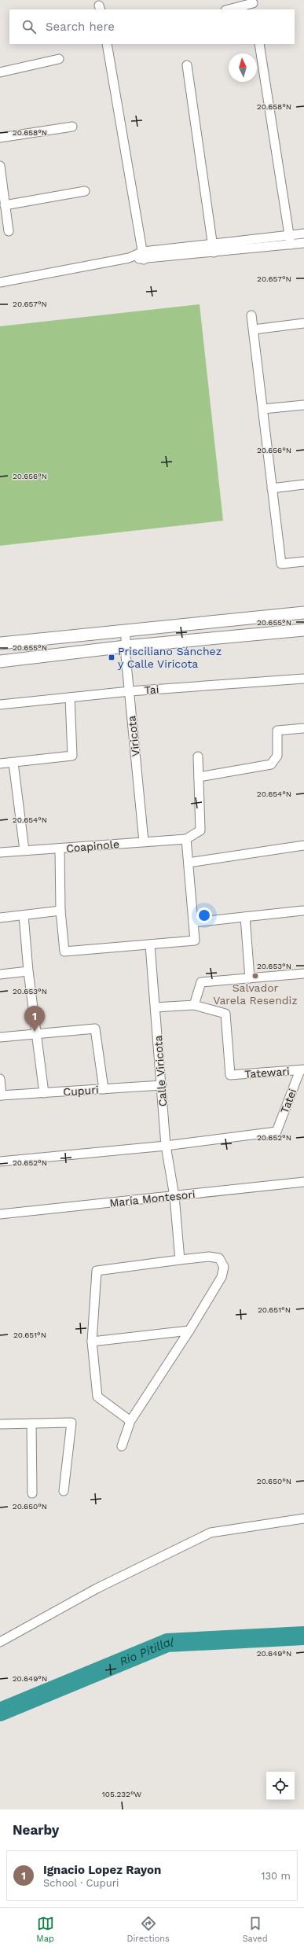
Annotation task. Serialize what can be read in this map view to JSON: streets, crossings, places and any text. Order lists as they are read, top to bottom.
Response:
{
  "streets": {
    "street": [
      "Tai",
      "Viricota",
      "Coapinole",
      "Calle Viricota",
      "Tatewari",
      "Cupuri",
      "Tatei",
      "María Montesori"
    ]
  },
  "crossings": [
    ["Tai", "Viricota"],
    ["Viricota", "Coapinole"],
    ["Calle Viricota", "Cupuri"],
    ["Calle Viricota", "Tatei"],
    ["Calle Viricota", "María Montesori"],
    ["Tatewari", "Tatei"]
  ],
  "water": ["Rio Pitillal"],
  "places": {
    "transit": ["Prisciliano Sánchez y Calle Viricota"],
    "other": ["Salvador Varela Resendiz"]
  },
  "north": "top",
  "page": {
    "search": "Search here",
    "pins": "1",
    "heading": "Nearby",
    "list": [
      {
        "mark": "1",
        "name": "Ignacio Lopez Rayon",
        "note": "School · Cupuri",
        "value": "130 m"
      }
    ],
    "nav": ["Map", "Directions", "Saved"]
  },
  "coordinates": [
    "20.658°N",
    "20.657°N",
    "20.656°N",
    "20.655°N",
    "20.654°N",
    "20.653°N",
    "20.652°N",
    "20.651°N",
    "20.650°N",
    "20.649°N",
    "105.232°W"
  ]
}
